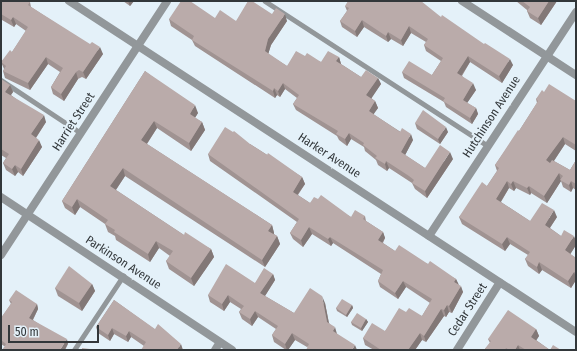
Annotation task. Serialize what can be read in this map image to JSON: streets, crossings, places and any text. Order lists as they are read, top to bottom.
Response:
{
  "streets": {
    "street": [
      "Hutchinson Avenue",
      "Harriet Street",
      "Harker Avenue",
      "Parkinson Avenue",
      "Cedar Street"
    ]
  },
  "crossings": [
    ["Hutchinson Avenue", "Harker Avenue"],
    ["Harriet Street", "Harker Avenue"],
    ["Harriet Street", "Parkinson Avenue"],
    ["Harker Avenue", "Cedar Street"]
  ],
  "scale_bar": "50 m"
}
